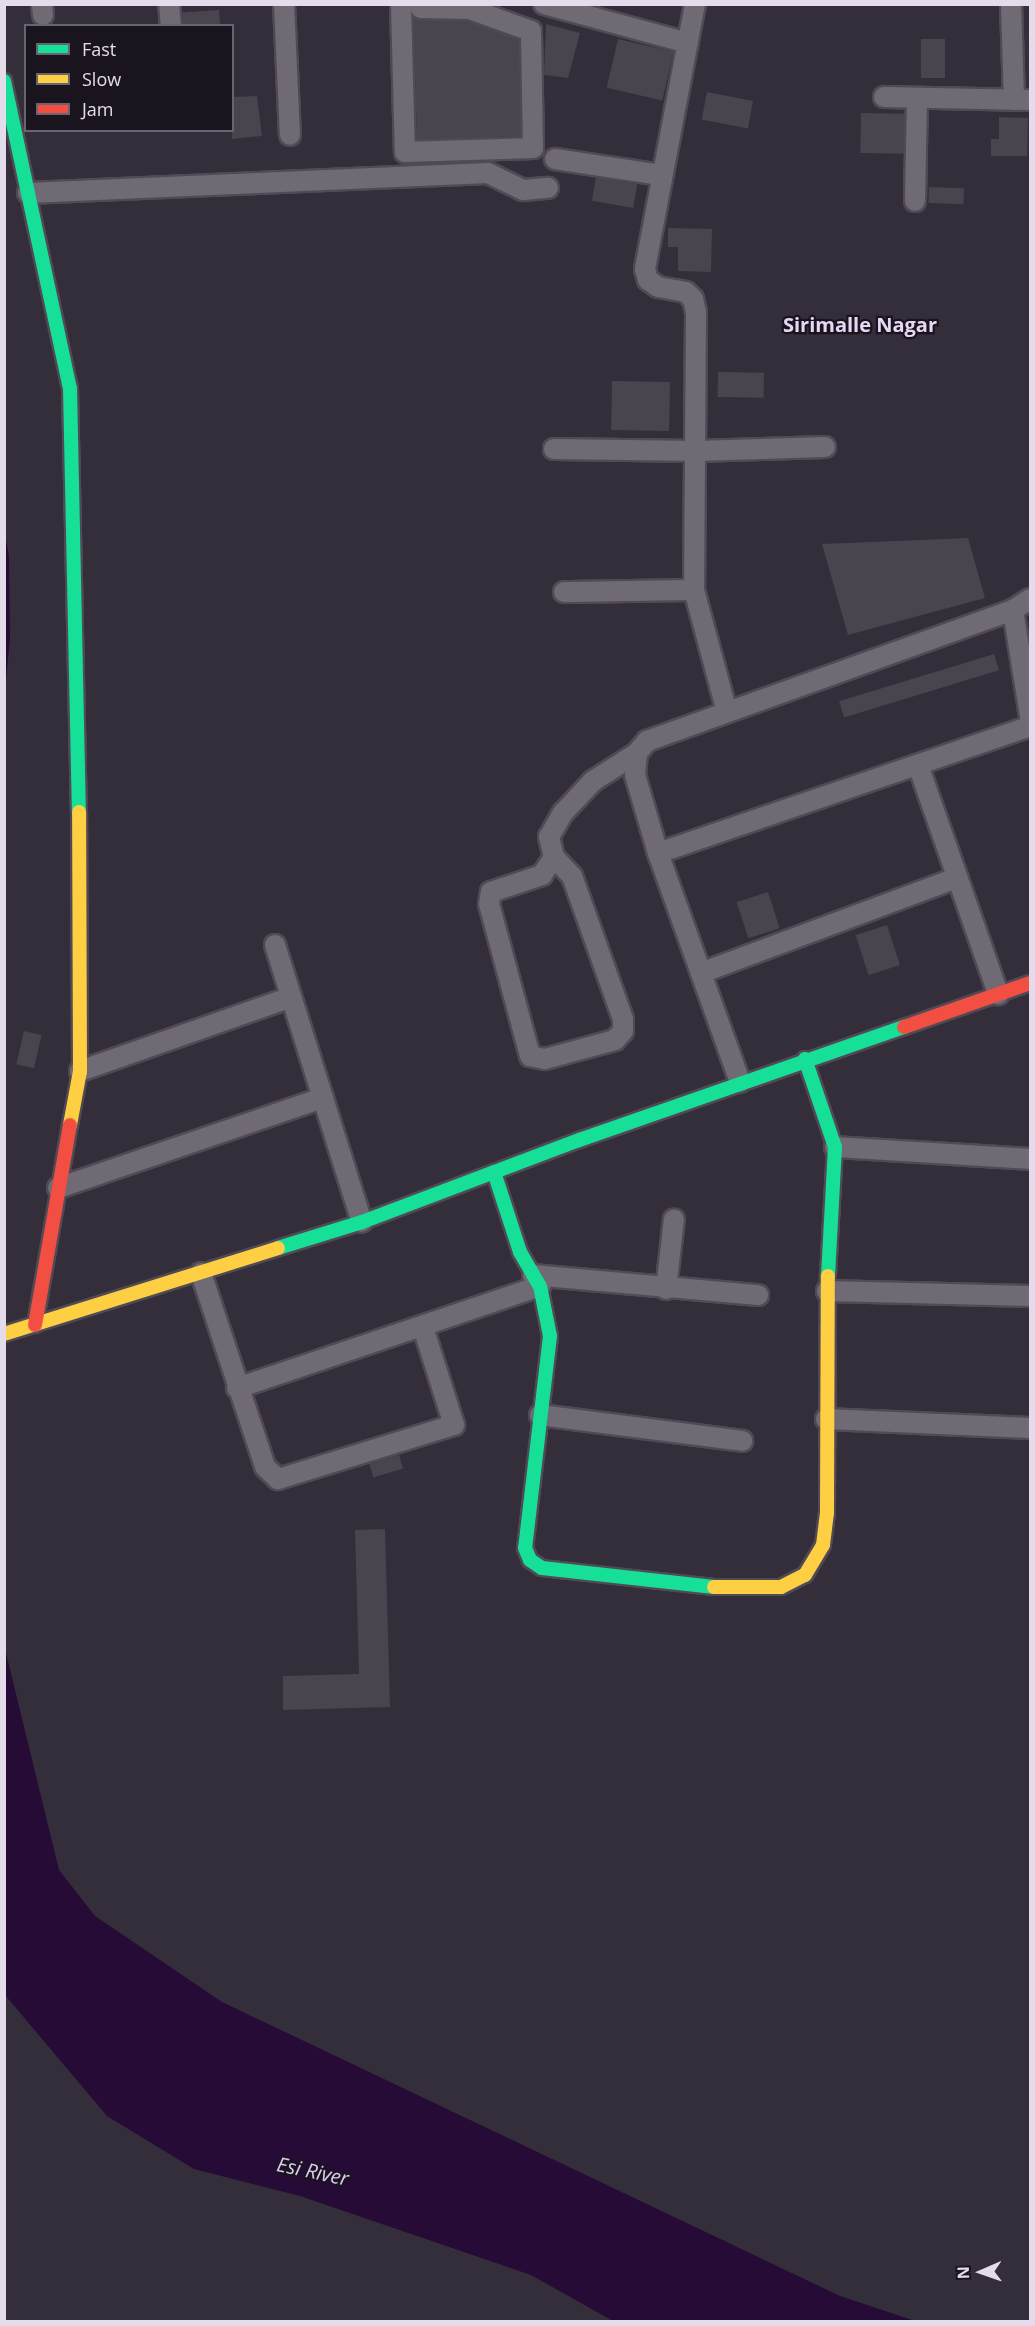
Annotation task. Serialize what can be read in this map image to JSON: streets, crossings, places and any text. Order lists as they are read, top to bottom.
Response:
{
  "districts": ["Sirimalle Nagar"],
  "water": ["Esi River"],
  "legend": ["Fast", "Slow", "Jam"],
  "north": "left"
}
